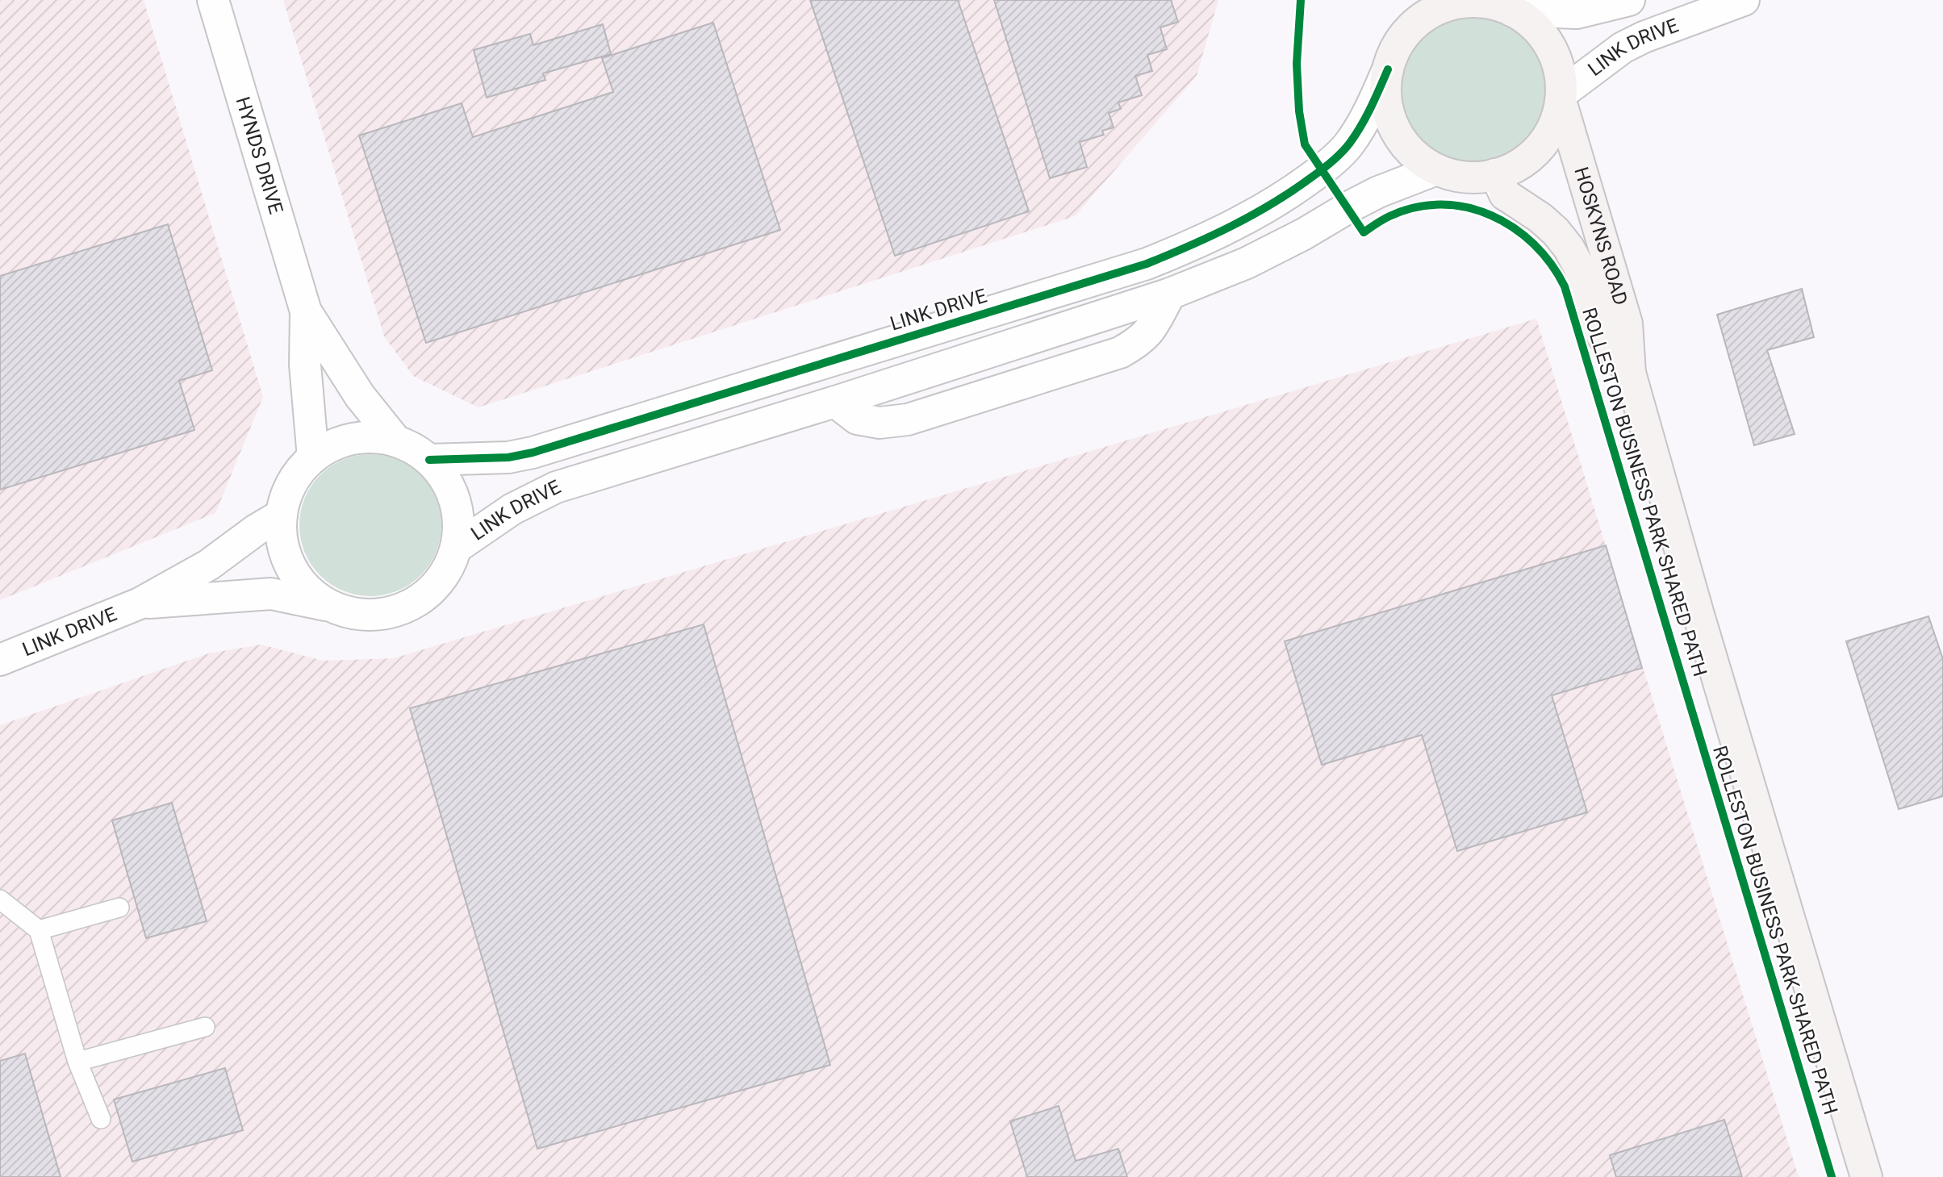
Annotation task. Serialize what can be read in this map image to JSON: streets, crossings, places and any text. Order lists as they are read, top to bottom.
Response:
{
  "streets": {
    "main road": ["HOSKYNS ROAD"],
    "street": ["LINK DRIVE", "HYNDS DRIVE"],
    "cycle path": ["ROLLESTON BUSINESS PARK SHARED PATH"]
  },
  "crossings": [
    ["LINK DRIVE", "HYNDS DRIVE"],
    ["LINK DRIVE", "HOSKYNS ROAD"]
  ]
}
